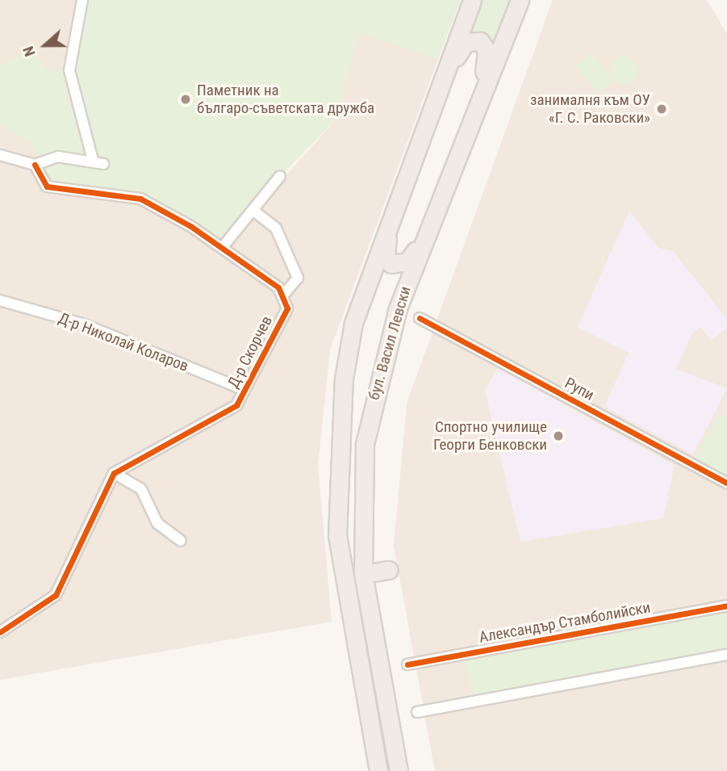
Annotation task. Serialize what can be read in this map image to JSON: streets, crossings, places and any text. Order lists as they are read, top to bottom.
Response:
{
  "streets": {
    "highway": ["бул. Васил Левски"],
    "street": [
      "Д-р Николай Коларов",
      "Д-р Скорчев",
      "Рупи",
      "Александър Стамболийски"
    ]
  },
  "crossings": [
    ["Д-р Николай Коларов", "Д-р Скорчев"]
  ],
  "places": ["Паметник на българо-съветската дружба", "занималня към ОУ «Г. С. Раковски»", "Спортно училище Георги Бенковски"],
  "north": "left"
}
